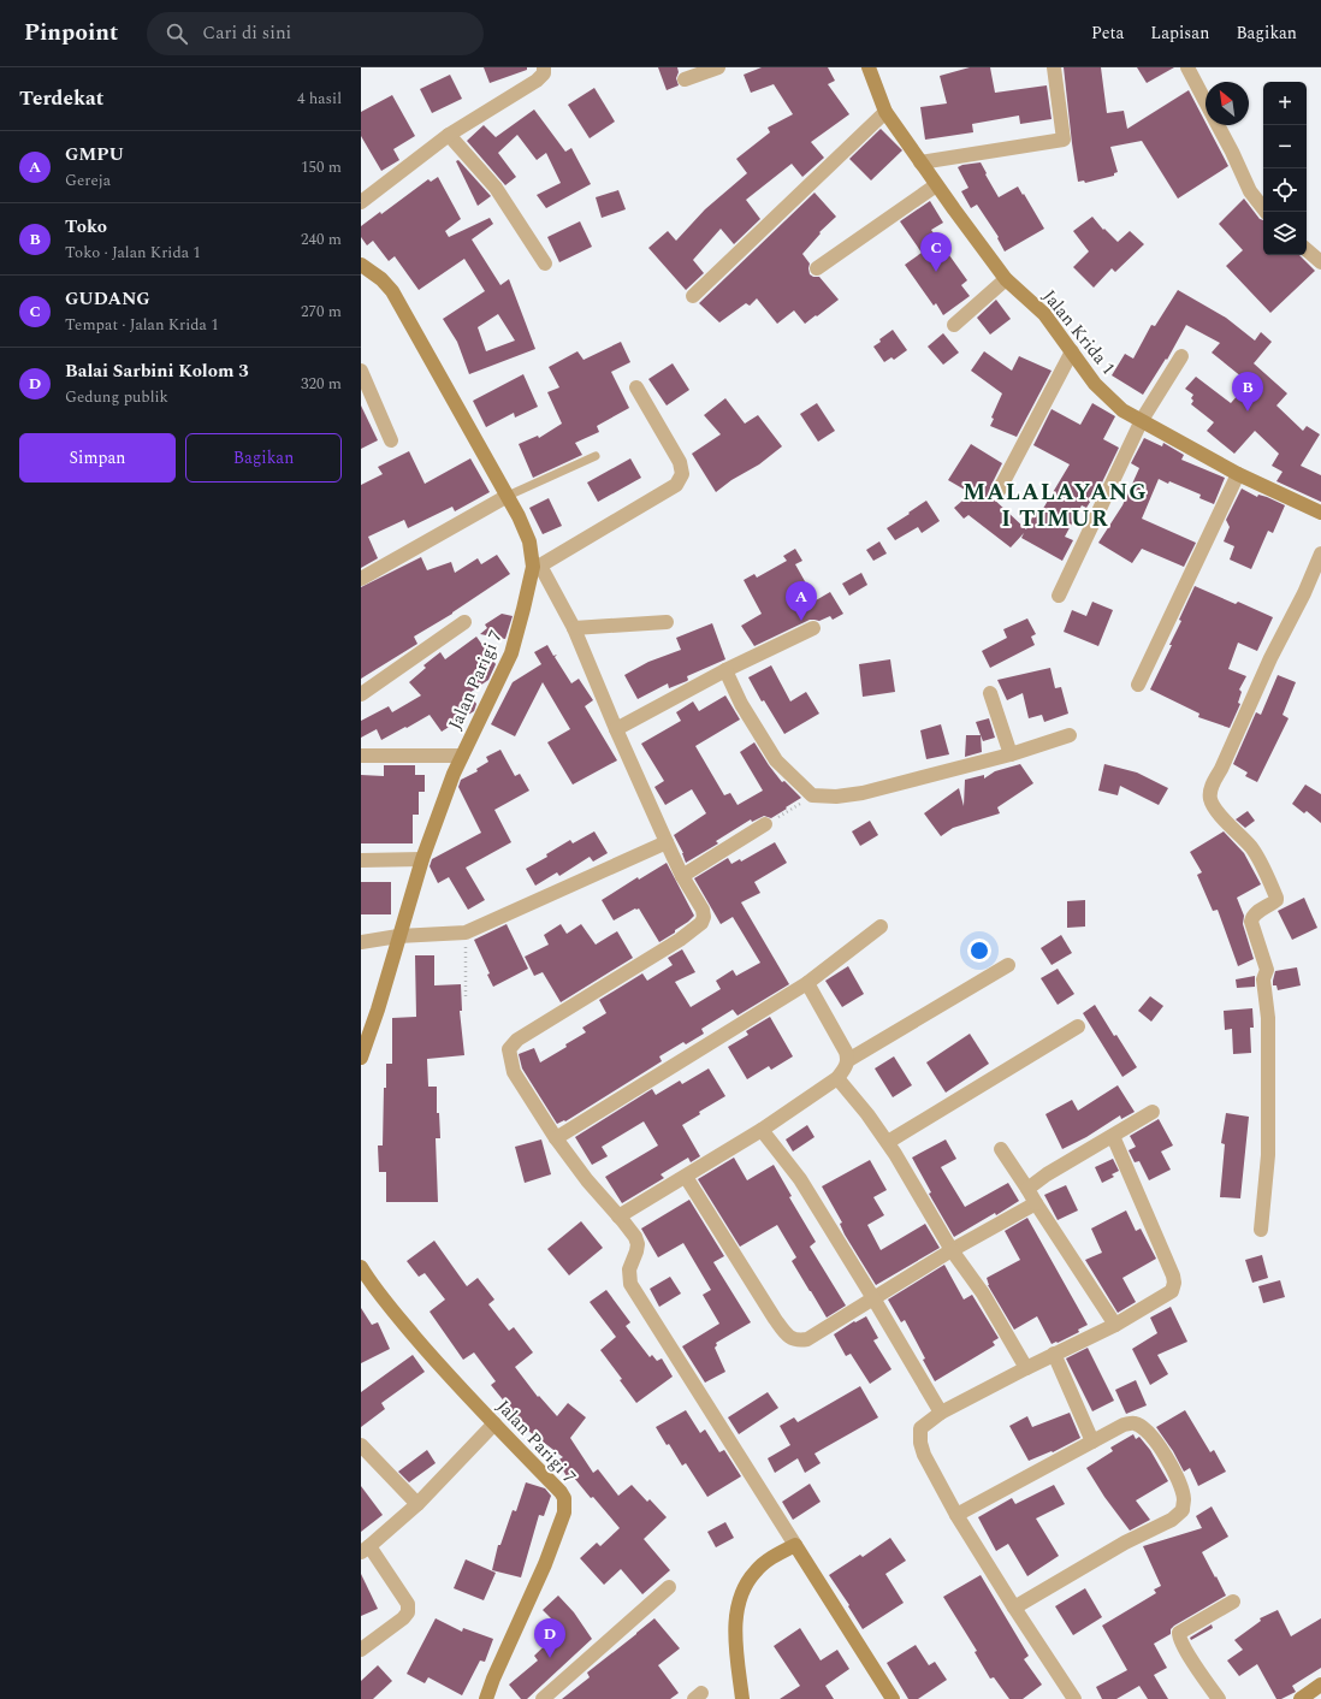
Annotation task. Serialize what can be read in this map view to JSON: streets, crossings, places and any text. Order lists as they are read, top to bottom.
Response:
{
  "streets": {
    "street": ["Jalan Krida 1", "Jalan Parigi 7"]
  },
  "districts": ["MALALAYANG I TIMUR"],
  "north": "top left",
  "page": {
    "header": "Pinpoint",
    "search": "Cari di sini",
    "nav": ["Peta", "Lapisan", "Bagikan"],
    "heading": ["Terdekat", "4 hasil"],
    "map_buttons": ["+", "−"],
    "list": [
      {
        "mark": "A",
        "name": "GMPU",
        "note": "Gereja",
        "value": "150 m"
      },
      {
        "mark": "B",
        "name": "Toko",
        "note": "Toko · Jalan Krida 1",
        "value": "240 m"
      },
      {
        "mark": "C",
        "name": "GUDANG",
        "note": "Tempat · Jalan Krida 1",
        "value": "270 m"
      },
      {
        "mark": "D",
        "name": "Balai Sarbini Kolom 3",
        "note": "Gedung publik",
        "value": "320 m"
      }
    ],
    "pins": [
      "C",
      "B",
      "A",
      "D"
    ],
    "buttons": ["Simpan", "Bagikan"]
  }
}
